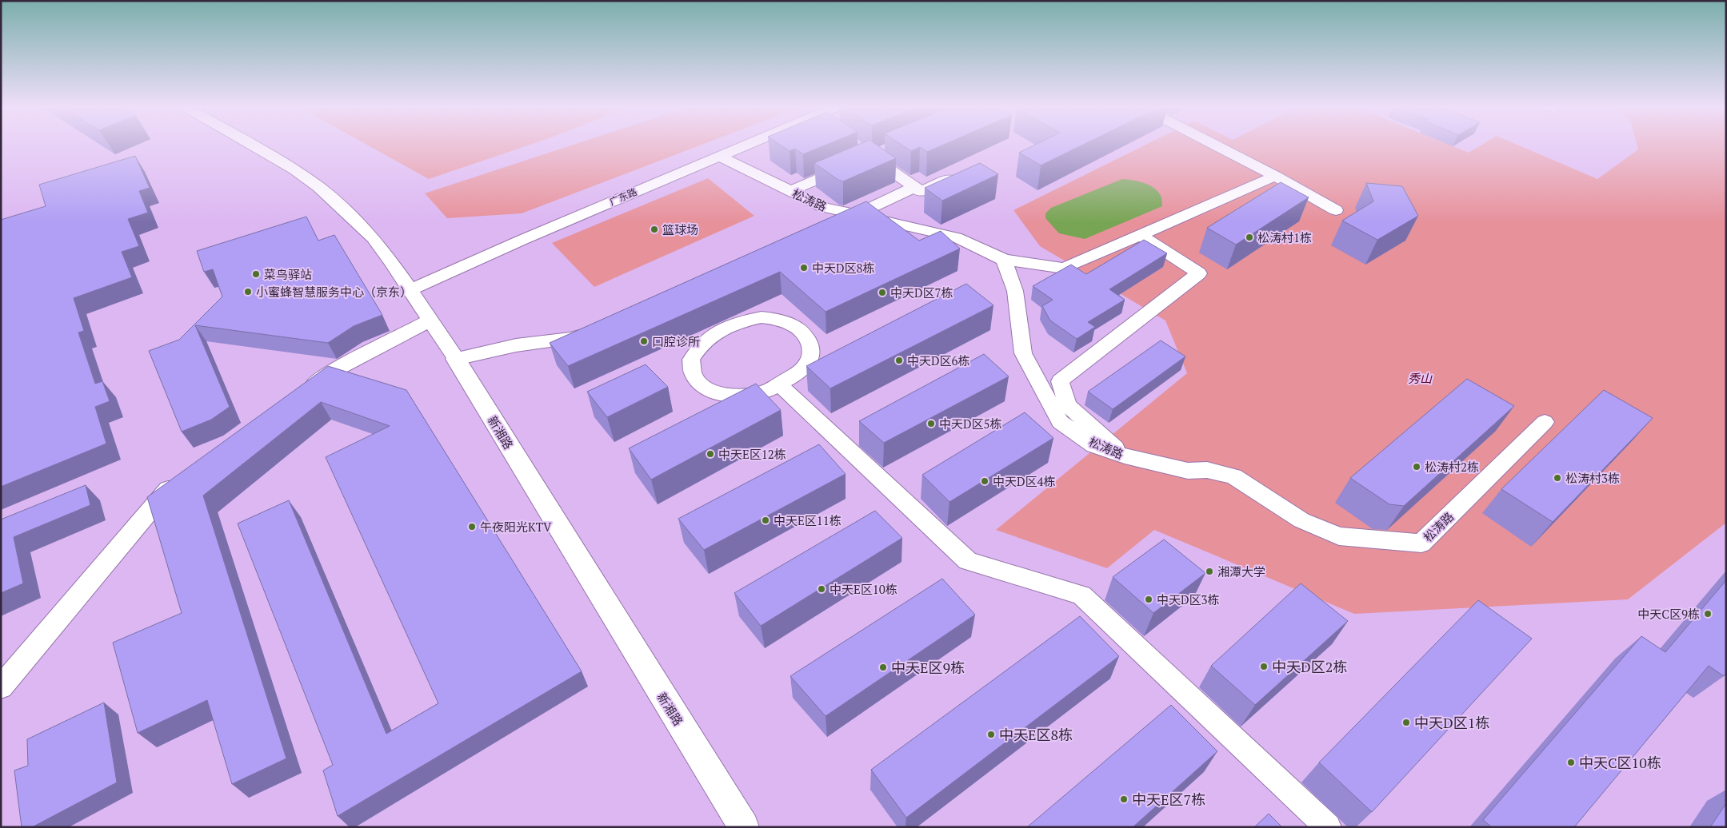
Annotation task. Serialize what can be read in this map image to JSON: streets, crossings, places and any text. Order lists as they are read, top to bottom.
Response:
{
  "streets": {
    "main road": ["新湘路"],
    "street": ["广东路", "松涛路"]
  },
  "crossings": [
    ["广东路", "松涛路"],
    ["广东路", "新湘路"]
  ],
  "parks": ["秀山"],
  "places": [
    "篮球场",
    "松涛村1栋",
    "中天D区8栋",
    "菜鸟驿站",
    "小蜜蜂智慧服务中心（京东）",
    "中天D区7栋",
    "口腔诊所",
    "中天D区6栋",
    "中天D区5栋",
    "中天E区12栋",
    "松涛村2栋",
    "松涛村3栋",
    "中天D区4栋",
    "中天E区11栋",
    "午夜阳光KTV",
    "湘潭大学",
    "中天E区10栋",
    "中天D区3栋",
    "中天C区9栋",
    "中天D区2栋",
    "中天E区9栋",
    "中天D区1栋",
    "中天E区8栋",
    "中天C区10栋",
    "中天E区7栋"
  ]
}
